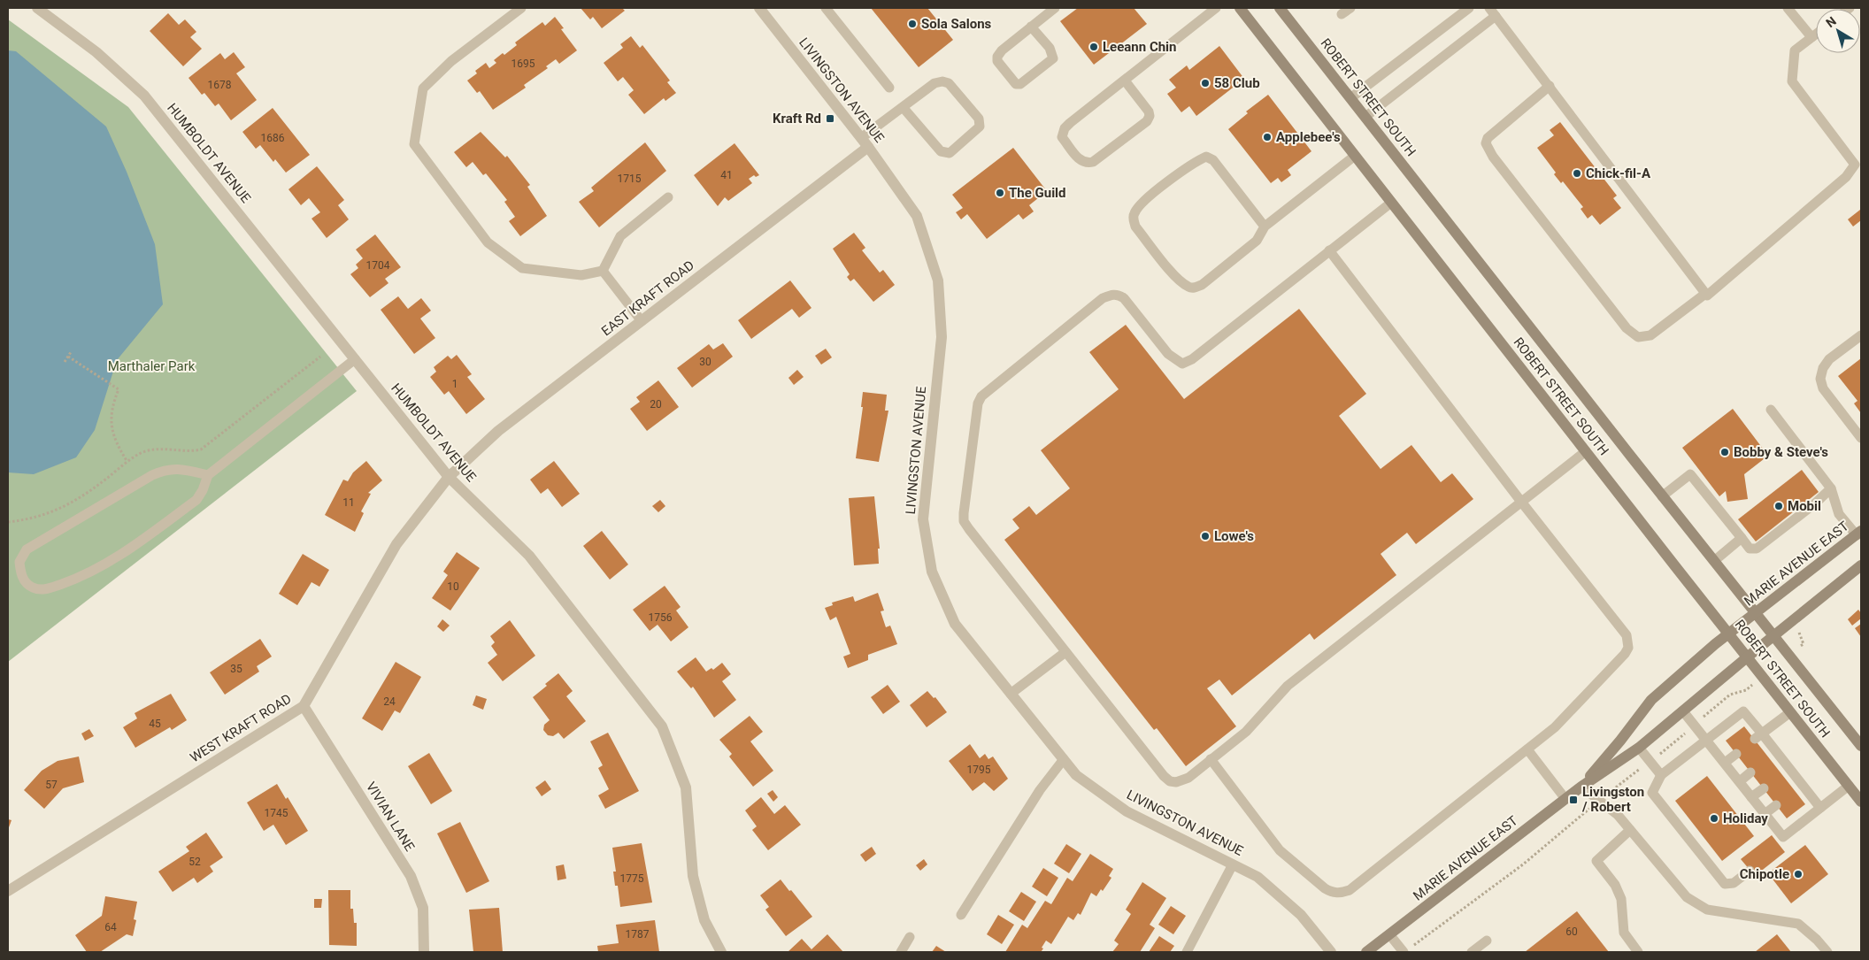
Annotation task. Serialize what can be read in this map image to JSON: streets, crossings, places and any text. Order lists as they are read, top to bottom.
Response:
{
  "streets": {
    "main road": ["ROBERT STREET SOUTH", "MARIE AVENUE EAST"],
    "street": [
      "LIVINGSTON AVENUE",
      "HUMBOLDT AVENUE",
      "EAST KRAFT ROAD",
      "WEST KRAFT ROAD",
      "VIVIAN LANE"
    ]
  },
  "crossings": [
    ["LIVINGSTON AVENUE", "EAST KRAFT ROAD"],
    ["ROBERT STREET SOUTH", "MARIE AVENUE EAST"],
    ["HUMBOLDT AVENUE", "EAST KRAFT ROAD"],
    ["HUMBOLDT AVENUE", "WEST KRAFT ROAD"],
    ["EAST KRAFT ROAD", "WEST KRAFT ROAD"],
    ["WEST KRAFT ROAD", "VIVIAN LANE"]
  ],
  "parks": ["Marthaler Park"],
  "places": {
    "other": [
      "Sola Salons",
      "Leeann Chin",
      "58 Club",
      "Applebee's",
      "Chick-fil-A",
      "The Guild",
      "Bobby & Steve's",
      "Mobil",
      "Lowe's",
      "Holiday",
      "Chipotle"
    ],
    "transit": ["Kraft Rd", "Livingston / Robert"]
  },
  "house_numbers": [
    "1695",
    "1678",
    "1686",
    "41",
    "1715",
    "1704",
    "30",
    "1",
    "20",
    "11",
    "10",
    "1756",
    "35",
    "24",
    "45",
    "1795",
    "57",
    "1745",
    "52",
    "1775",
    "64",
    "60",
    "1787"
  ],
  "north": "top left"
}
